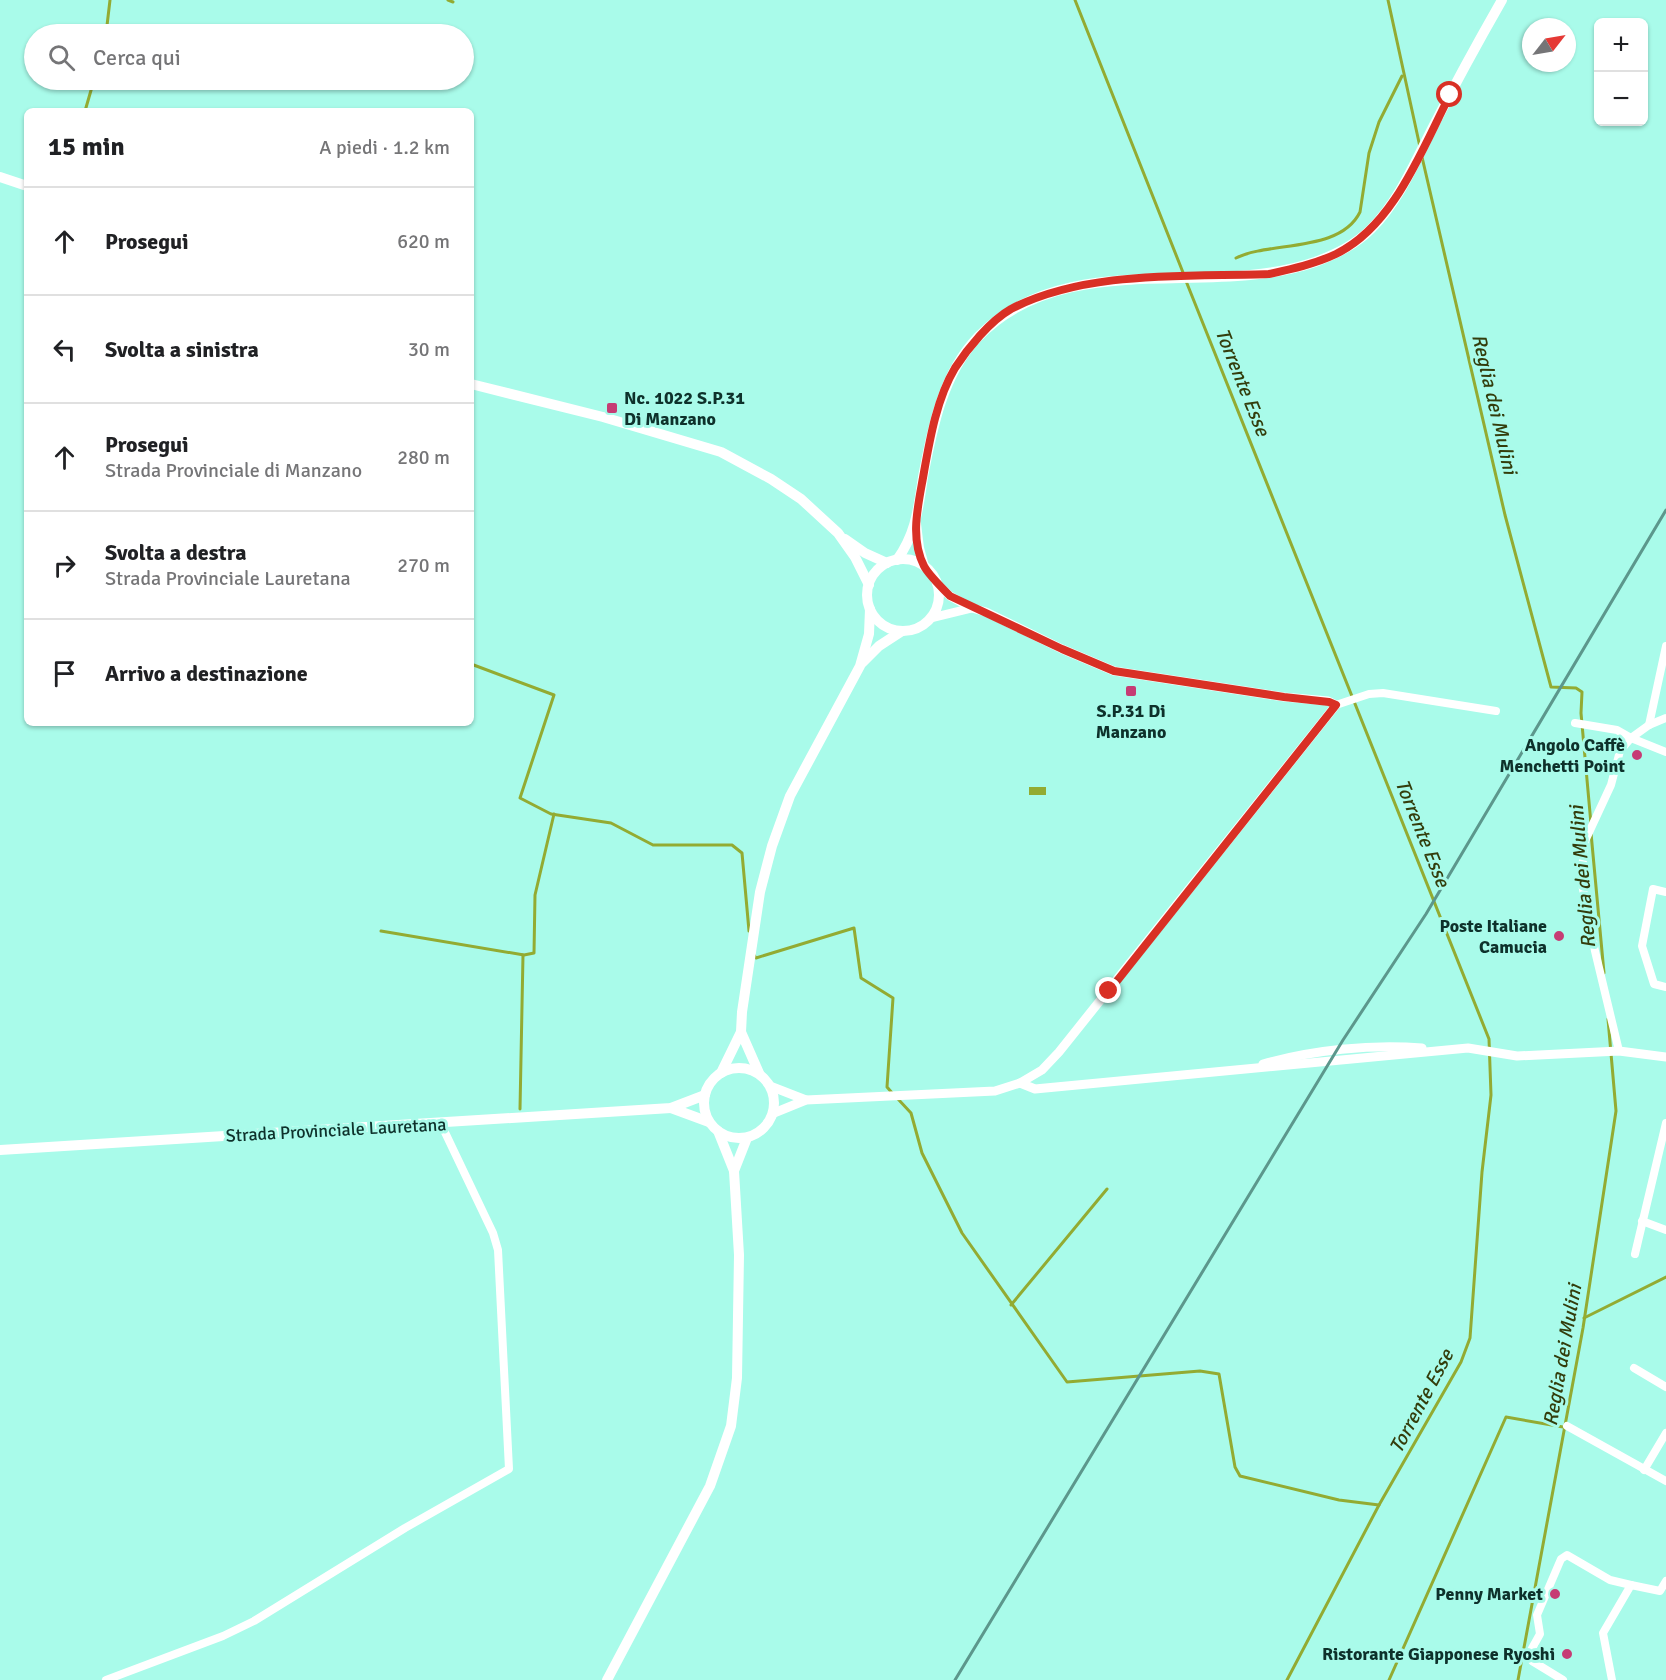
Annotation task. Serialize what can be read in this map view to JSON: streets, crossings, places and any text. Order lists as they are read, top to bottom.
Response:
{
  "streets": {
    "main road": ["Strada Provinciale Lauretana"]
  },
  "water": ["Torrente Esse", "Reglia dei Mulini"],
  "places": {
    "transit": ["Nc. 1022 S.P.31 Di Manzano", "S.P.31 Di Manzano"],
    "other": [
      "Angolo Caffè Menchetti Point",
      "Poste Italiane Camucia",
      "Penny Market",
      "Ristorante Giapponese Ryoshi"
    ]
  },
  "north": "top right",
  "page": {
    "map_buttons": ["+", "−"],
    "search": "Cerca qui",
    "heading": ["15 min", "A piedi · 1.2 km"],
    "list": [
      ["Prosegui", "620 m"],
      ["Svolta a sinistra", "30 m"],
      ["Prosegui", "Strada Provinciale di Manzano", "280 m"],
      ["Svolta a destra", "Strada Provinciale Lauretana", "270 m"],
      "Arrivo a destinazione"
    ]
  }
}
